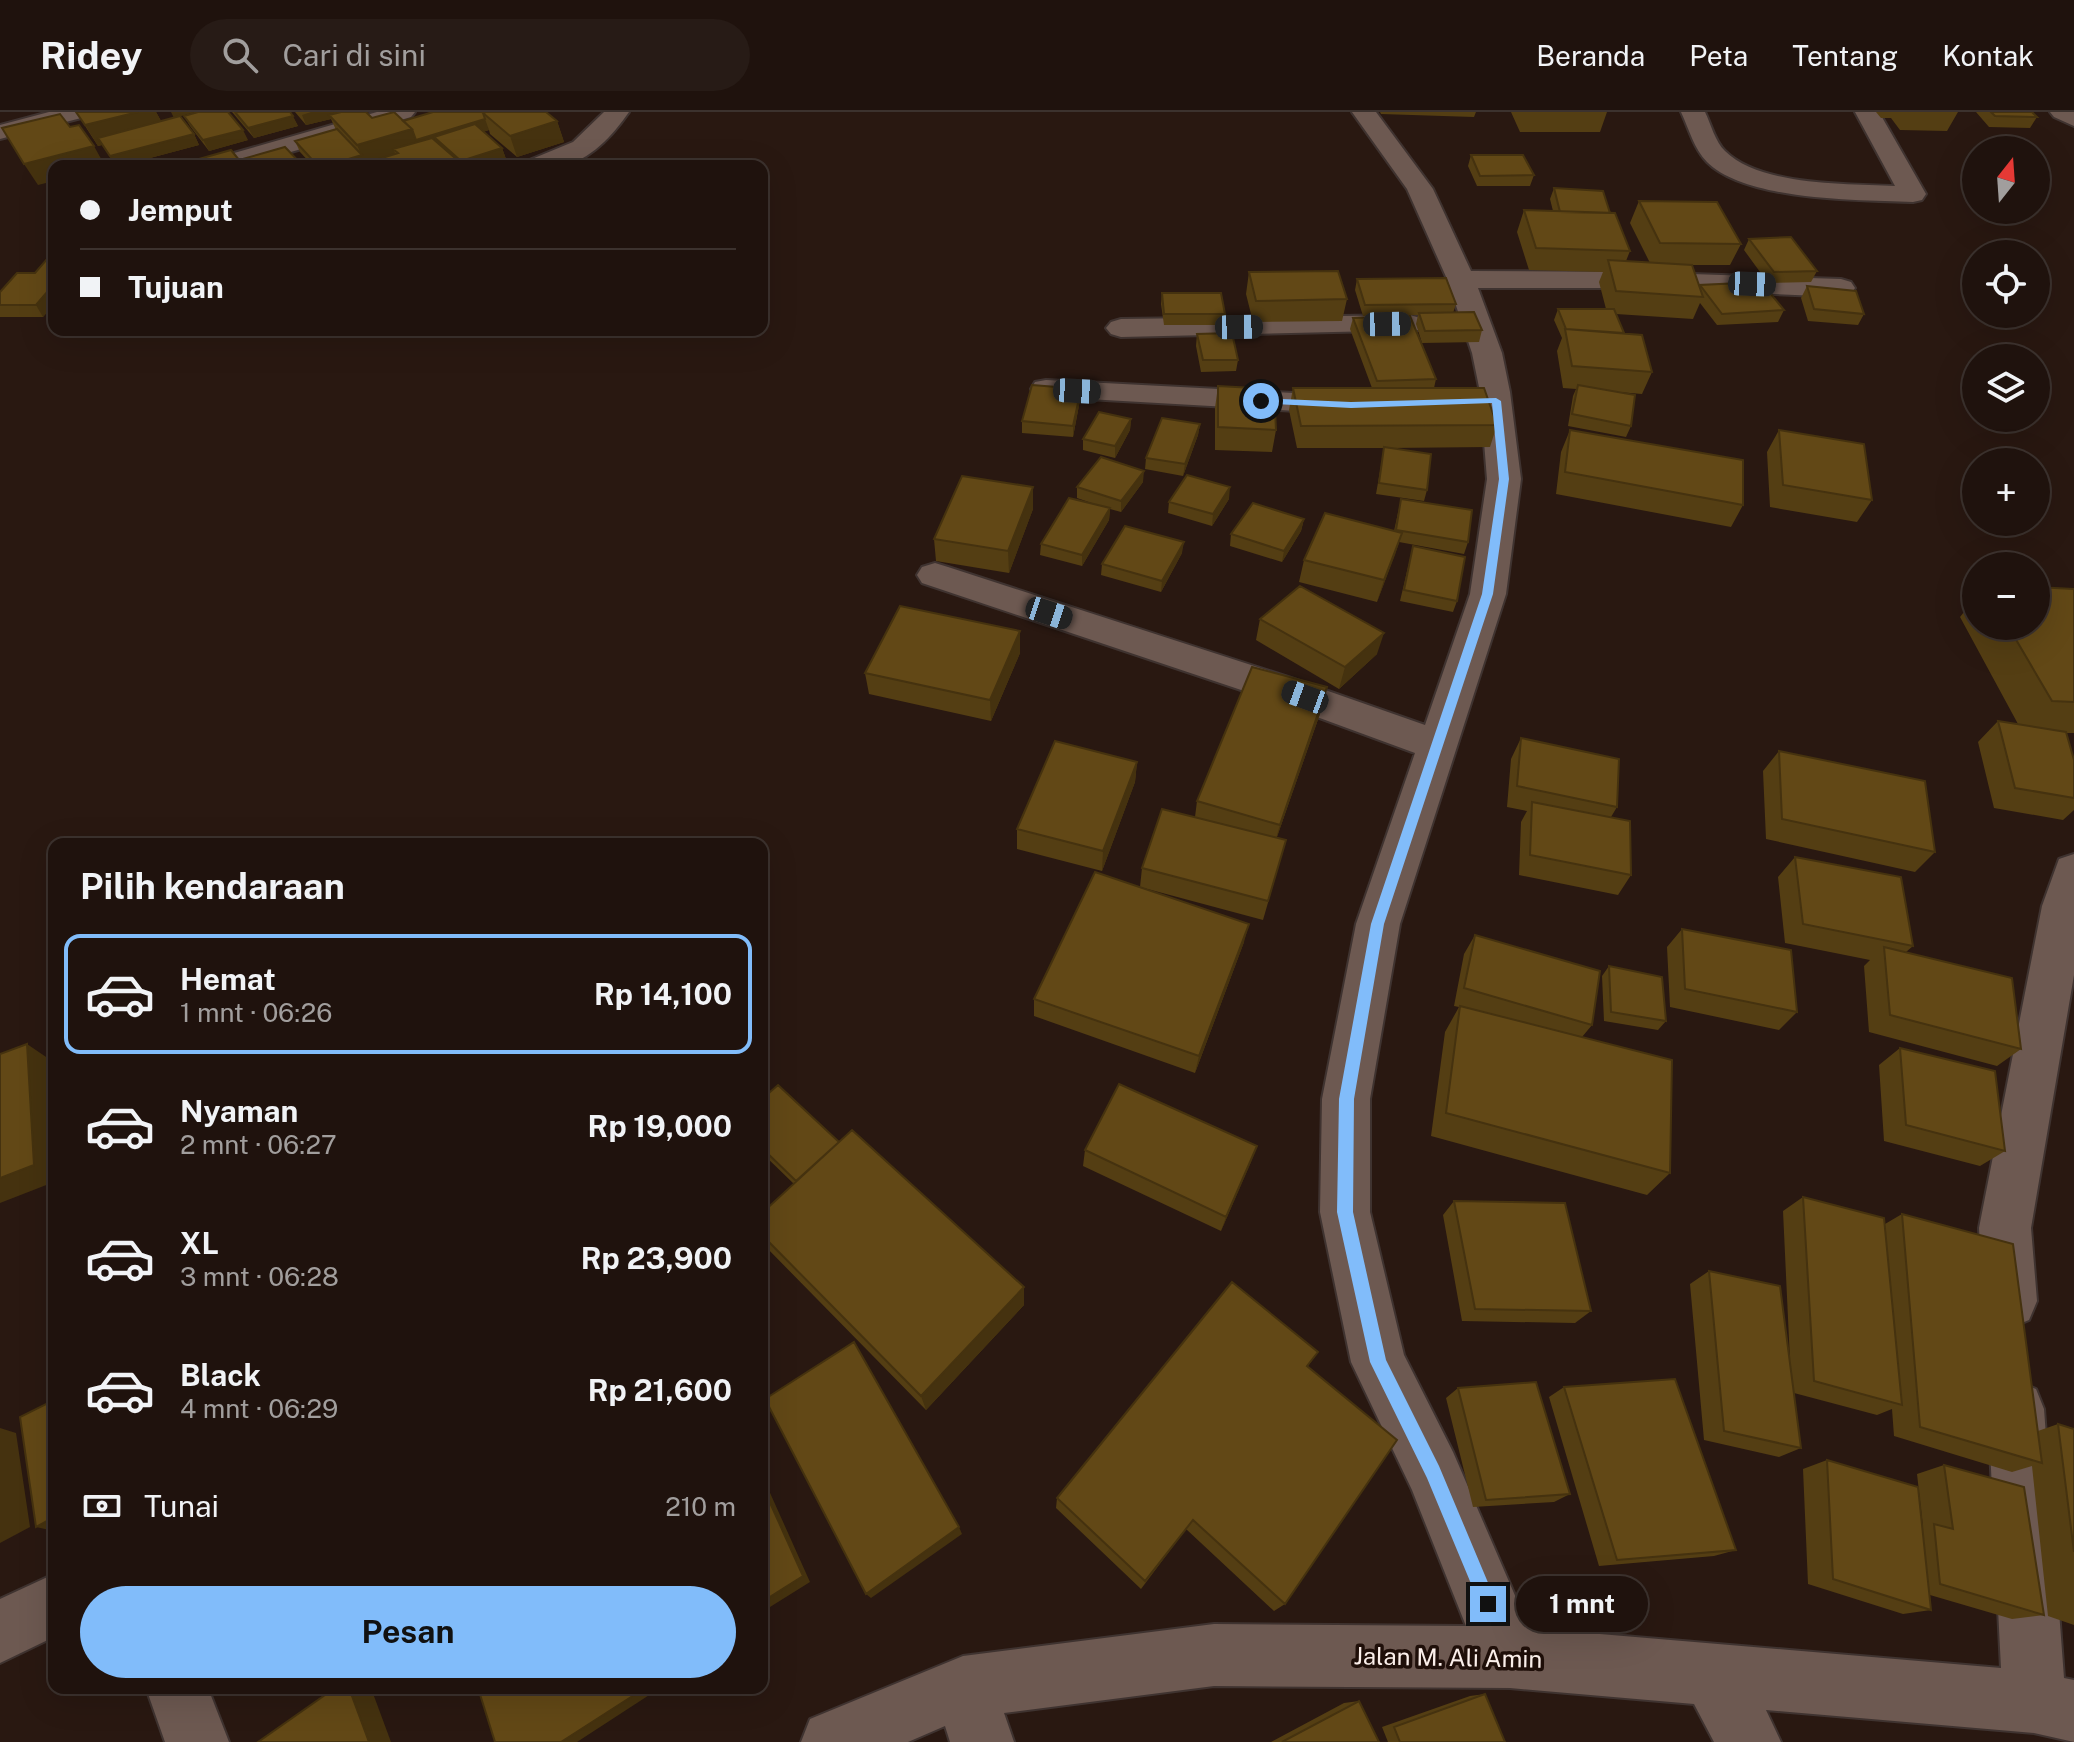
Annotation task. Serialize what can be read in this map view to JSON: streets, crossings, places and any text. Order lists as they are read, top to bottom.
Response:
{
  "streets": {
    "street": ["Jalan M. Ali Amin"]
  },
  "north": "top",
  "page": {
    "header": "Ridey",
    "search": "Cari di sini",
    "nav": [
      "Beranda",
      "Peta",
      "Tentang",
      "Kontak"
    ],
    "map_buttons": ["+", "−"],
    "banner": ["Jemput", "Tujuan"],
    "heading": "Pilih kendaraan",
    "list": [
      {
        "name": "Hemat",
        "note": "1 mnt · 06:26",
        "value": "Rp 14,100"
      },
      {
        "name": "Nyaman",
        "note": "2 mnt · 06:27",
        "value": "Rp 19,000"
      },
      {
        "name": "XL",
        "note": "3 mnt · 06:28",
        "value": "Rp 23,900"
      },
      {
        "name": "Black",
        "note": "4 mnt · 06:29",
        "value": "Rp 21,600"
      }
    ],
    "pay": ["Tunai", "210 m"],
    "buttons": "Pesan",
    "bubble": "1 mnt"
  }
}
